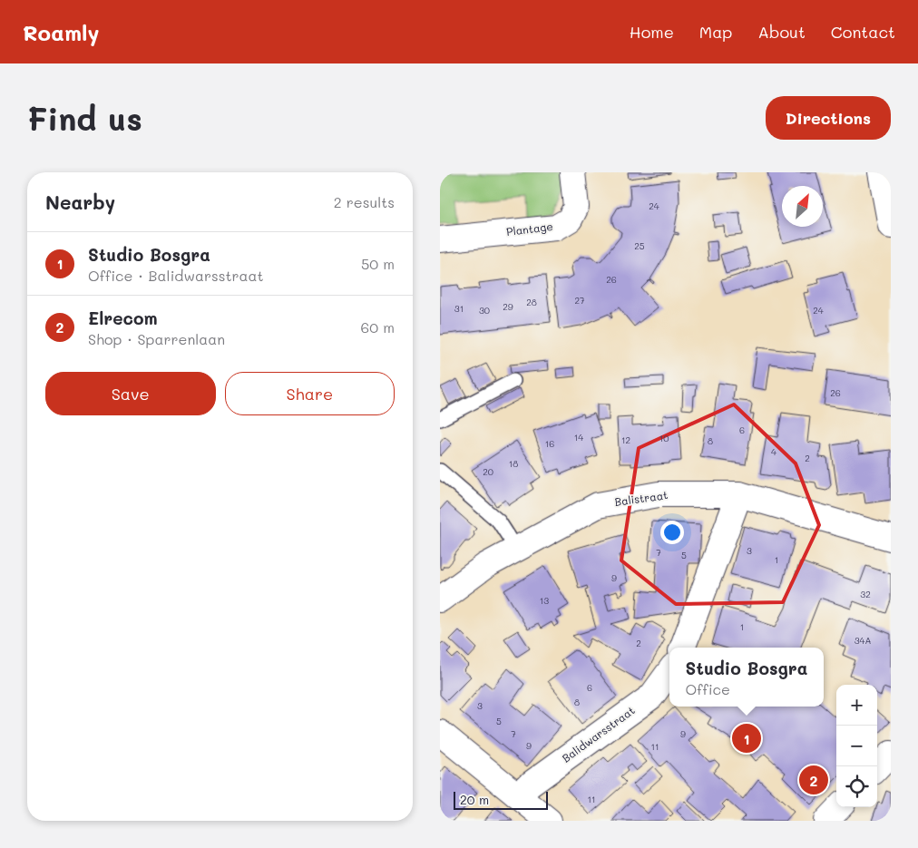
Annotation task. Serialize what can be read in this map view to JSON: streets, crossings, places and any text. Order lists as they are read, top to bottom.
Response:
{
  "streets": {
    "street": ["Plantage", "Balistraat", "Balidwarsstraat"]
  },
  "house_numbers": [
    "24",
    "25",
    "26",
    "27",
    "28",
    "29",
    "31",
    "30",
    "24",
    "26",
    "6",
    "14",
    "10",
    "12",
    "8",
    "16",
    "4",
    "2",
    "18",
    "20",
    "3",
    "7",
    "5",
    "1",
    "9",
    "32",
    "13",
    "1",
    "34A",
    "2",
    "6",
    "8",
    "3",
    "5",
    "7",
    "9",
    "9",
    "11",
    "11"
  ],
  "scale_bar": "20 m",
  "north": "top right",
  "page": {
    "header": "Roamly",
    "nav": [
      "Home",
      "Map",
      "About",
      "Contact"
    ],
    "buttons": [
      "Directions",
      ["Save", "Share"]
    ],
    "title": "Find us",
    "heading": ["Nearby", "2 results"],
    "list": [
      {
        "mark": "1",
        "name": "Studio Bosgra",
        "note": "Office · Balidwarsstraat",
        "value": "50 m"
      },
      {
        "mark": "2",
        "name": "Elrecom",
        "note": "Shop · Sparrenlaan",
        "value": "60 m"
      }
    ],
    "popup": ["Studio Bosgra", "Office"],
    "map_buttons": ["+", "−"],
    "pins": ["1", "2"],
    "scale": "20 m"
  }
}
